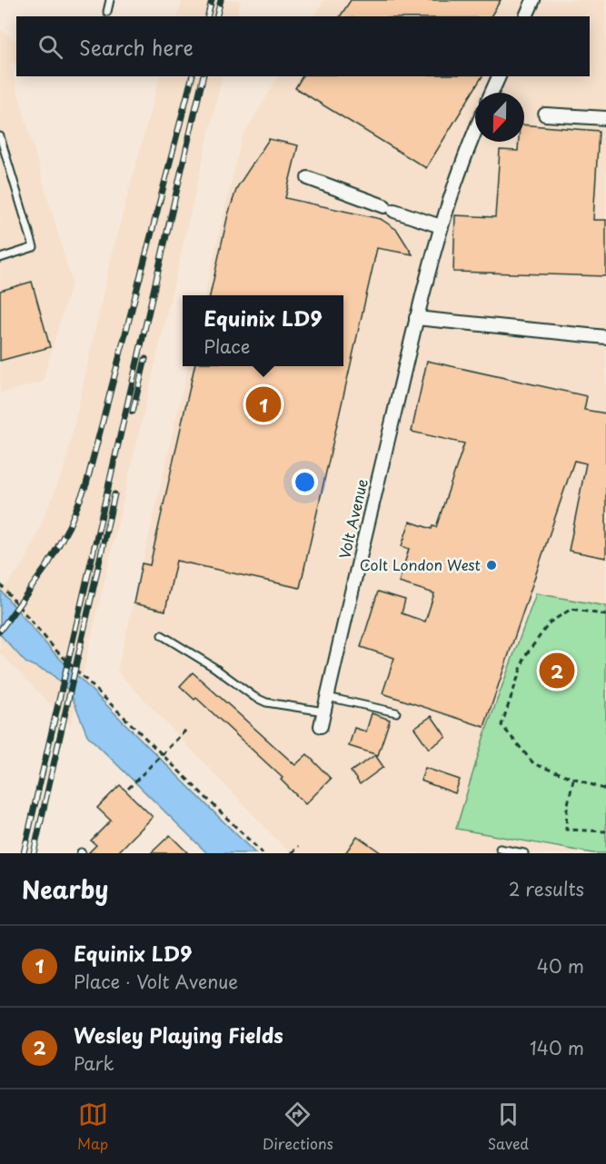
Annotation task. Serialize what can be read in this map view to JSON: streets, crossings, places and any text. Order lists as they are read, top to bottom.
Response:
{
  "streets": {
    "street": ["Volt Avenue"]
  },
  "places": ["Colt London West"],
  "north": "bottom",
  "page": {
    "search": "Search here",
    "popup": ["Equinix LD9", "Place"],
    "pins": ["1", "2"],
    "heading": ["Nearby", "2 results"],
    "list": [
      {
        "mark": "1",
        "name": "Equinix LD9",
        "note": "Place · Volt Avenue",
        "value": "40 m"
      },
      {
        "mark": "2",
        "name": "Wesley Playing Fields",
        "note": "Park",
        "value": "140 m"
      }
    ],
    "nav": ["Map", "Directions", "Saved"]
  }
}
